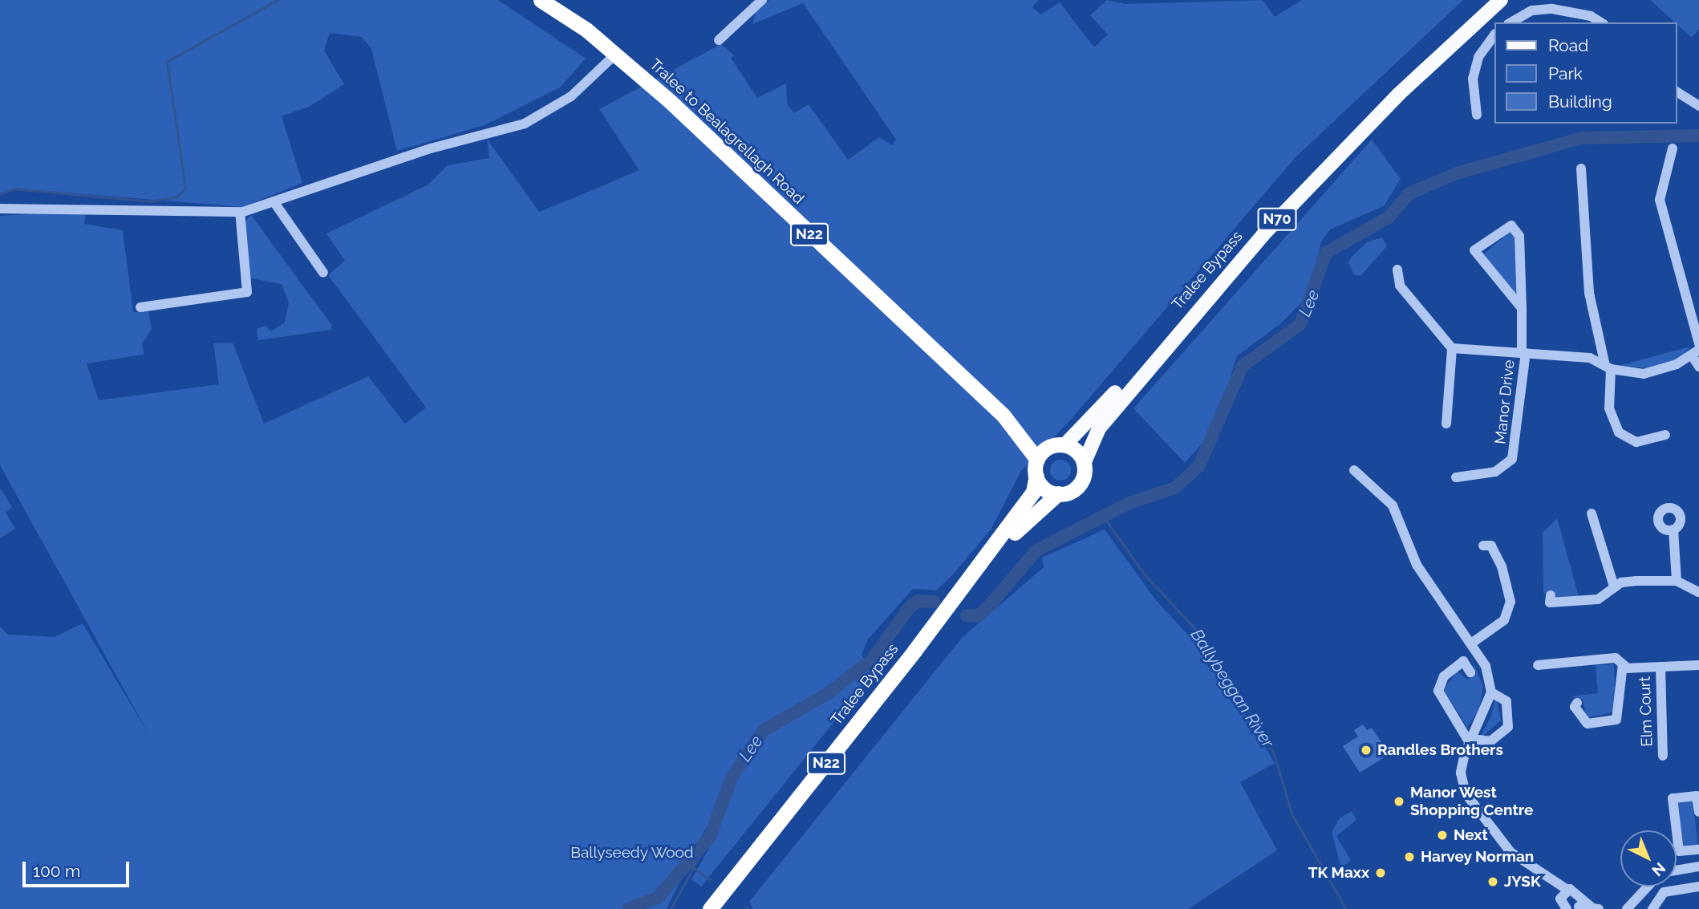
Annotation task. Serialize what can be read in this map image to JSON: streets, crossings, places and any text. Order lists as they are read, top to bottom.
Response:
{
  "streets": {
    "highway": ["Tralee to Bealagrellagh Road", "N22", "Tralee Bypass"],
    "main road": ["N70"],
    "street": ["Manor Drive", "Elm Court"]
  },
  "crossings": [
    ["Tralee to Bealagrellagh Road", "N22"],
    ["Tralee to Bealagrellagh Road", "Tralee Bypass"],
    ["N22", "Tralee Bypass"]
  ],
  "water": ["Lee", "Ballybeggan River"],
  "parks": ["Ballyseedy Wood"],
  "places": [
    "Randles Brothers",
    "Manor West Shopping Centre",
    "Next",
    "Harvey Norman",
    "TK Maxx",
    "JYSK"
  ],
  "legend": ["Road", "Park", "Building"],
  "scale_bar": "100 m",
  "north": "bottom right"
}
